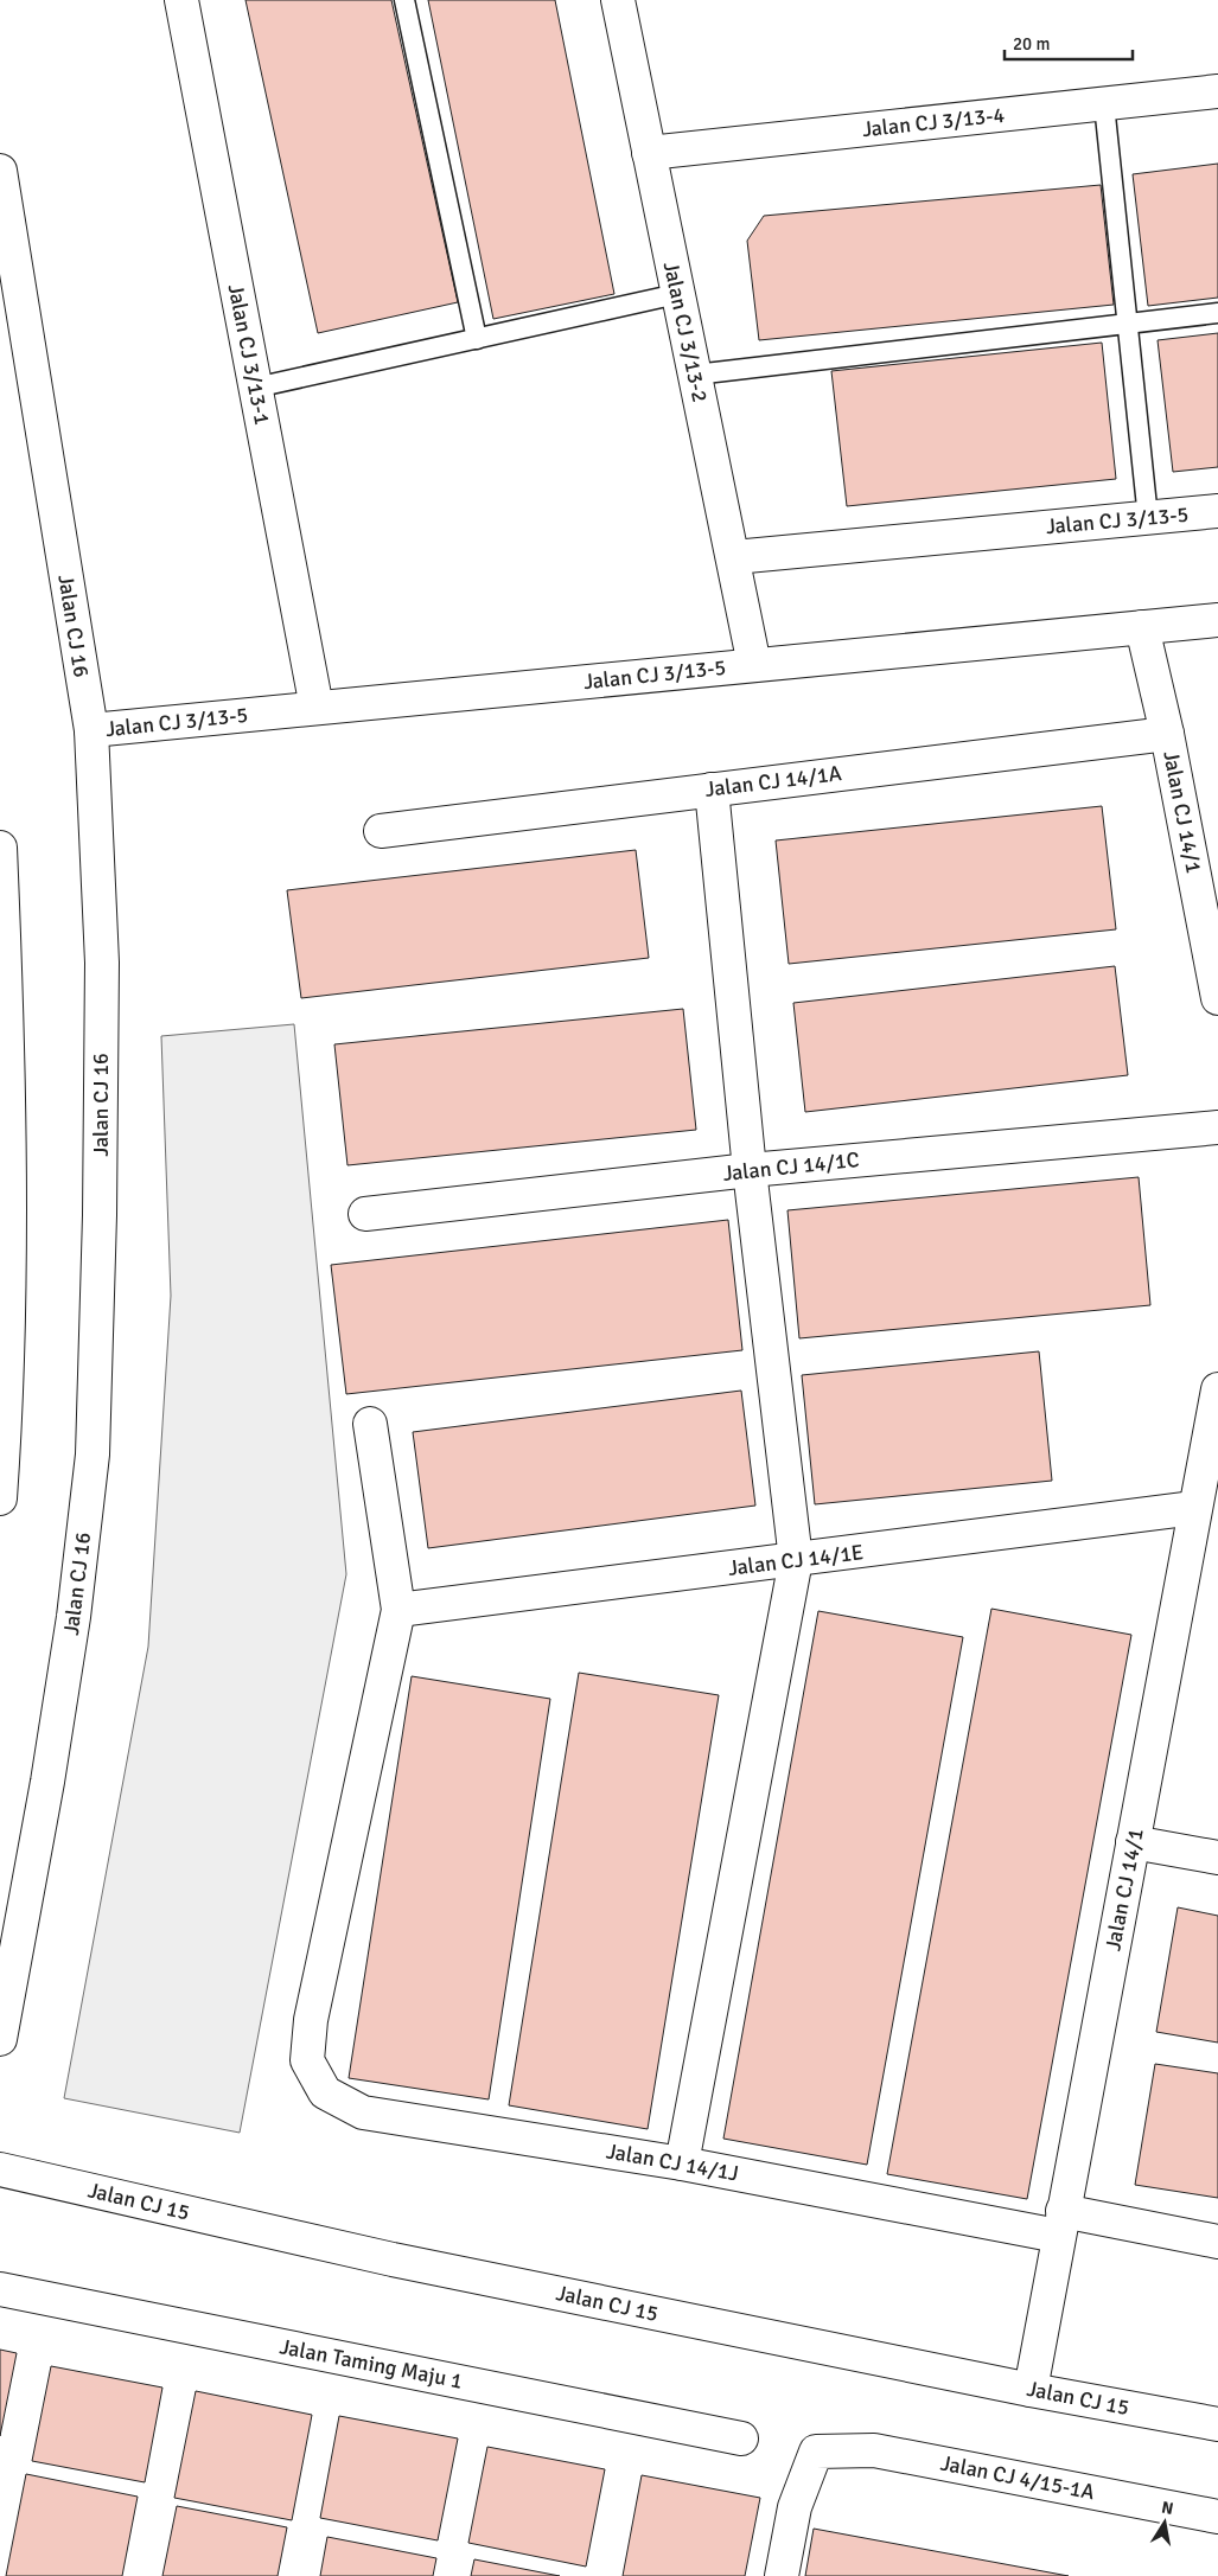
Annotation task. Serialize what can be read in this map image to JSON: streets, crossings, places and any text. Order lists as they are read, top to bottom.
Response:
{
  "streets": {
    "street": [
      "Jalan CJ 3/13-4",
      "Jalan CJ 3/13-2",
      "Jalan CJ 3/13-1",
      "Jalan CJ 3/13-5",
      "Jalan CJ 16",
      "Jalan CJ 14/1A",
      "Jalan CJ 14/1",
      "Jalan CJ 14/1C",
      "Jalan CJ 14/1E",
      "Jalan CJ 14/1J",
      "Jalan CJ 15",
      "Jalan Taming Maju 1",
      "Jalan CJ 4/15-1A"
    ]
  },
  "crossings": [
    ["Jalan CJ 3/13-4", "Jalan CJ 3/13-2"],
    ["Jalan CJ 3/13-2", "Jalan CJ 3/13-5"],
    ["Jalan CJ 3/13-1", "Jalan CJ 3/13-5"],
    ["Jalan CJ 3/13-5", "Jalan CJ 16"],
    ["Jalan CJ 3/13-5", "Jalan CJ 14/1"],
    ["Jalan CJ 14/1A", "Jalan CJ 14/1"],
    ["Jalan CJ 14/1", "Jalan CJ 14/1E"],
    ["Jalan CJ 14/1", "Jalan CJ 14/1J"],
    ["Jalan CJ 14/1", "Jalan CJ 15"],
    ["Jalan CJ 14/1E", "Jalan CJ 14/1J"]
  ],
  "scale_bar": "20 m",
  "north": "top"
}
